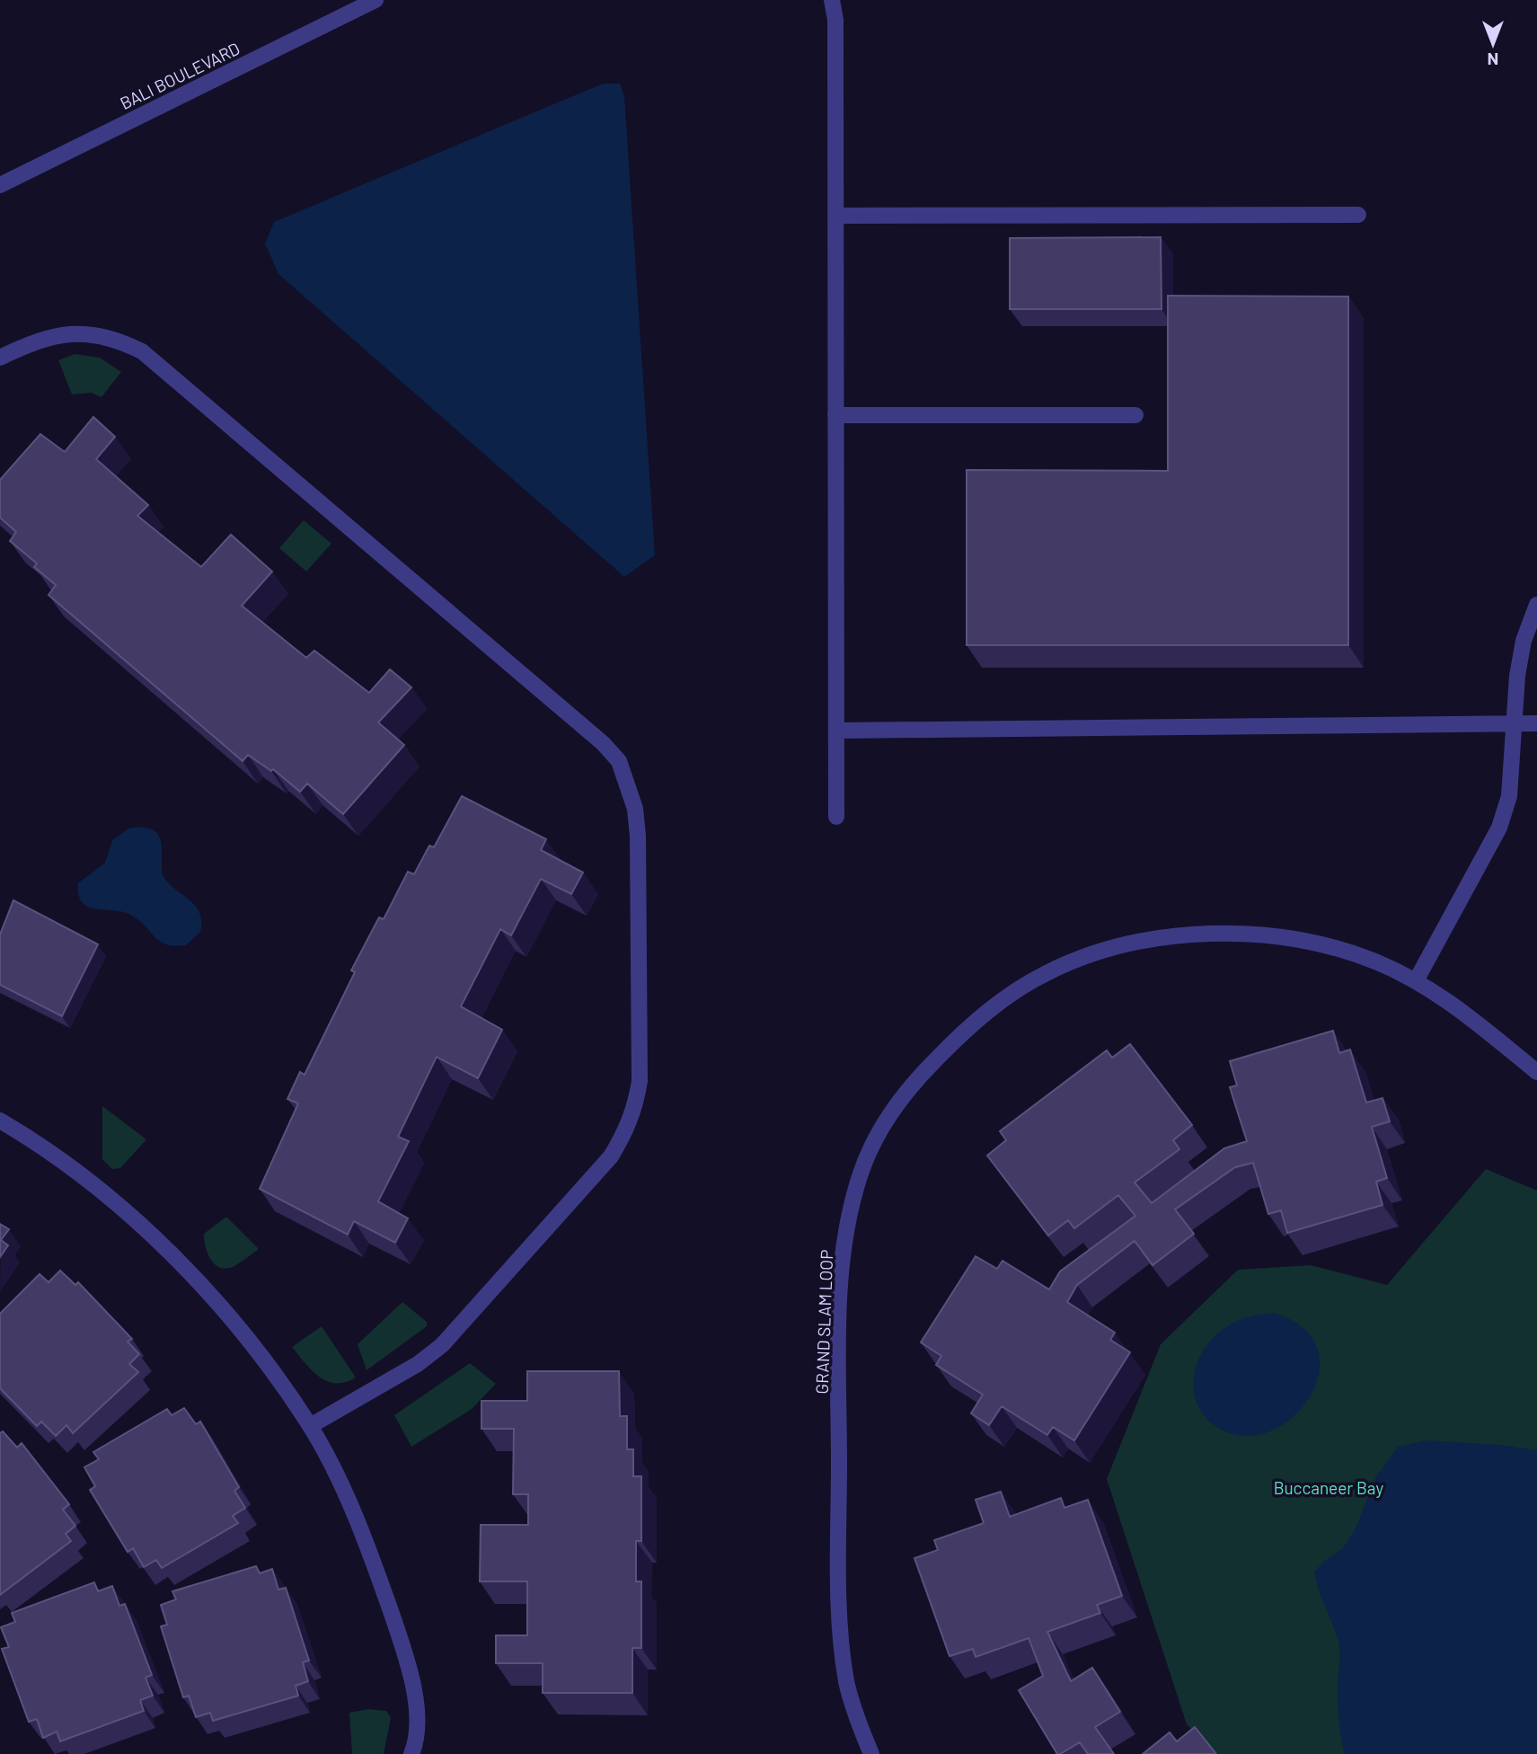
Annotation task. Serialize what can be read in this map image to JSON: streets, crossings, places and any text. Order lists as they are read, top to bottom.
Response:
{
  "streets": {
    "street": ["BALI BOULEVARD", "GRAND SLAM LOOP"]
  },
  "parks": ["Buccaneer Bay"],
  "north": "bottom"
}
